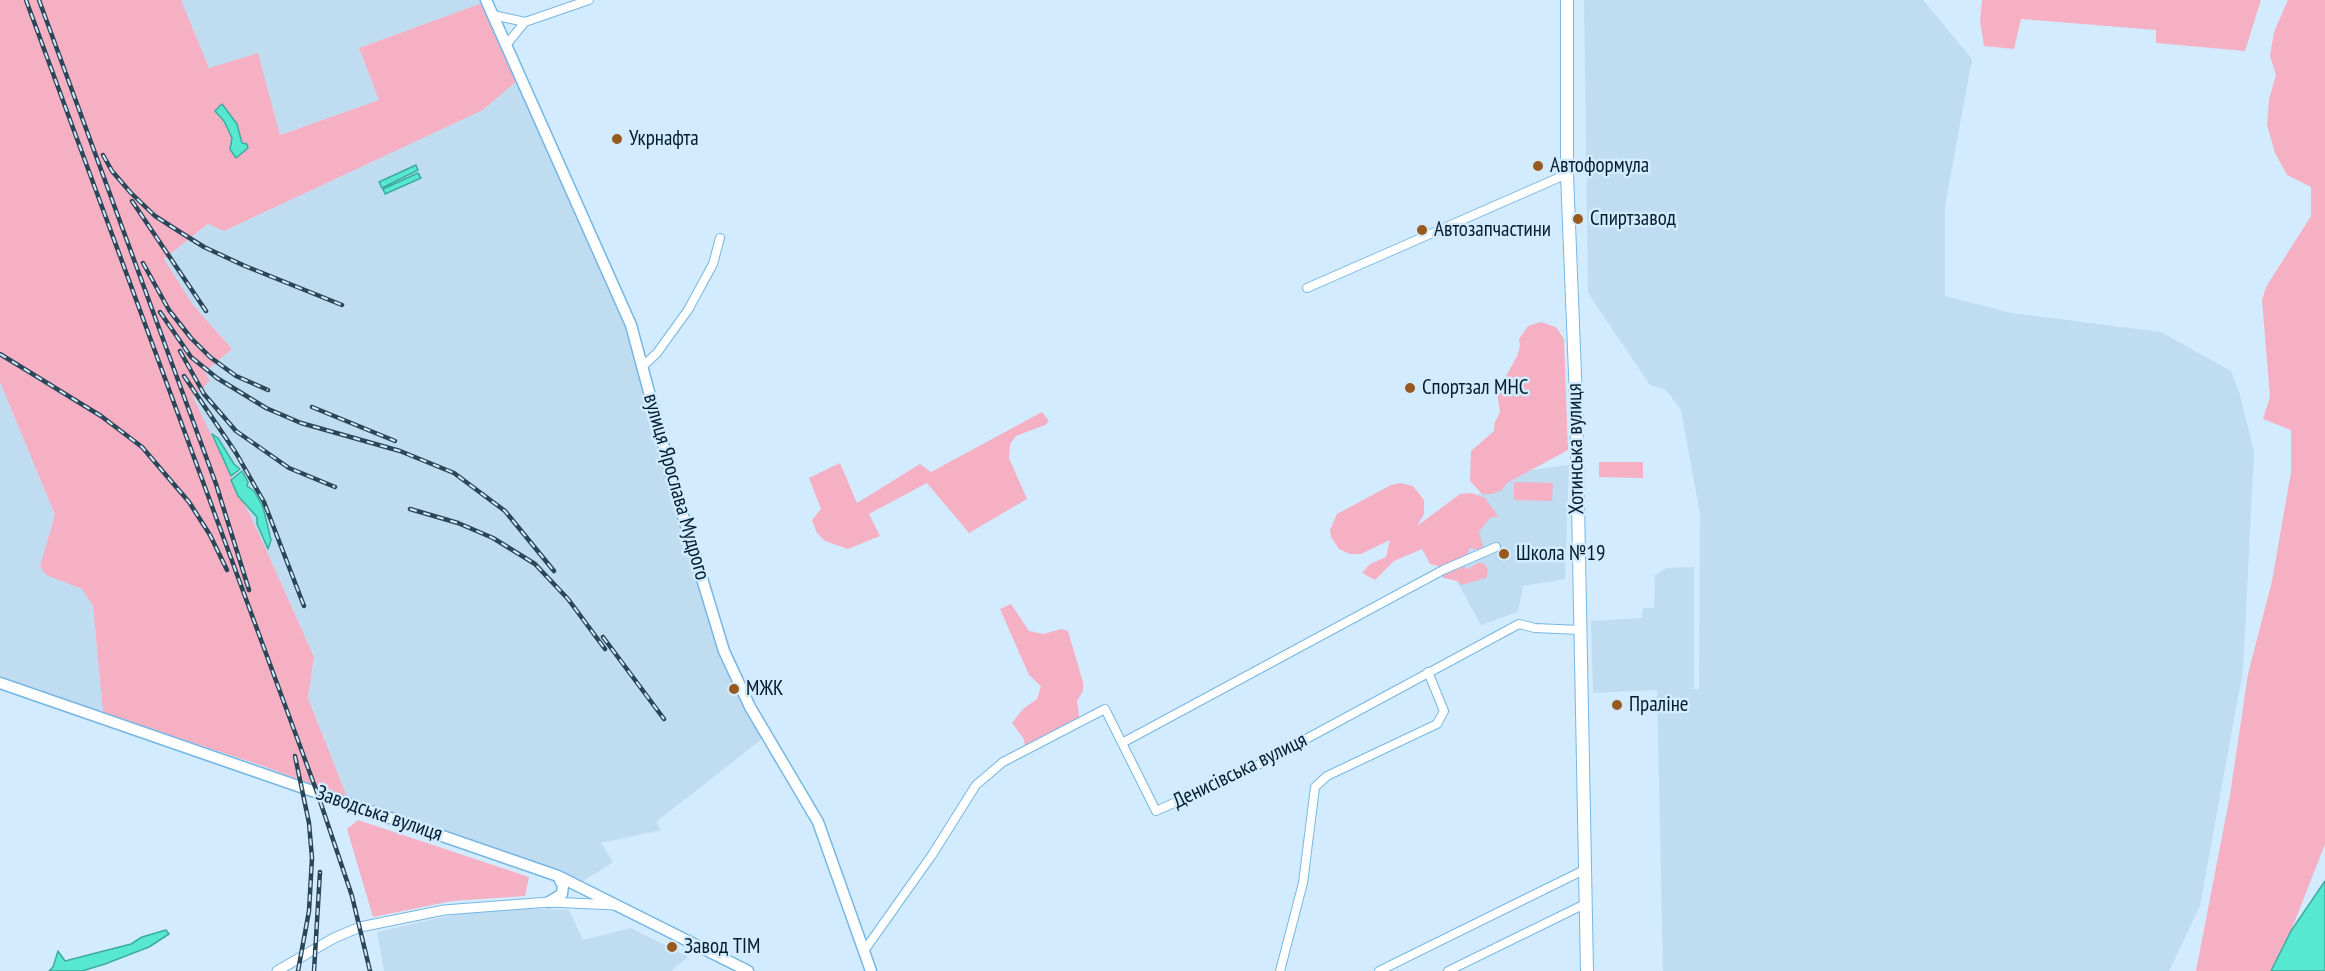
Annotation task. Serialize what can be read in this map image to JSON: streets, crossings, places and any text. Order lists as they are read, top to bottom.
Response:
{
  "streets": {
    "highway": ["Хотинська вулиця"],
    "main road": ["вулиця Ярослава Мудрого", "Заводська вулиця"],
    "street": ["Денисівська вулиця"]
  },
  "crossings": [
    ["Хотинська вулиця", "Денисівська вулиця"],
    ["вулиця Ярослава Мудрого", "Денисівська вулиця"]
  ],
  "places": [
    "Укрнафта",
    "Автоформула",
    "Спиртзавод",
    "Автозапчастини",
    "Спортзал МНС",
    "Школа №19",
    "МЖК",
    "Праліне",
    "Завод ТІМ"
  ]
}
